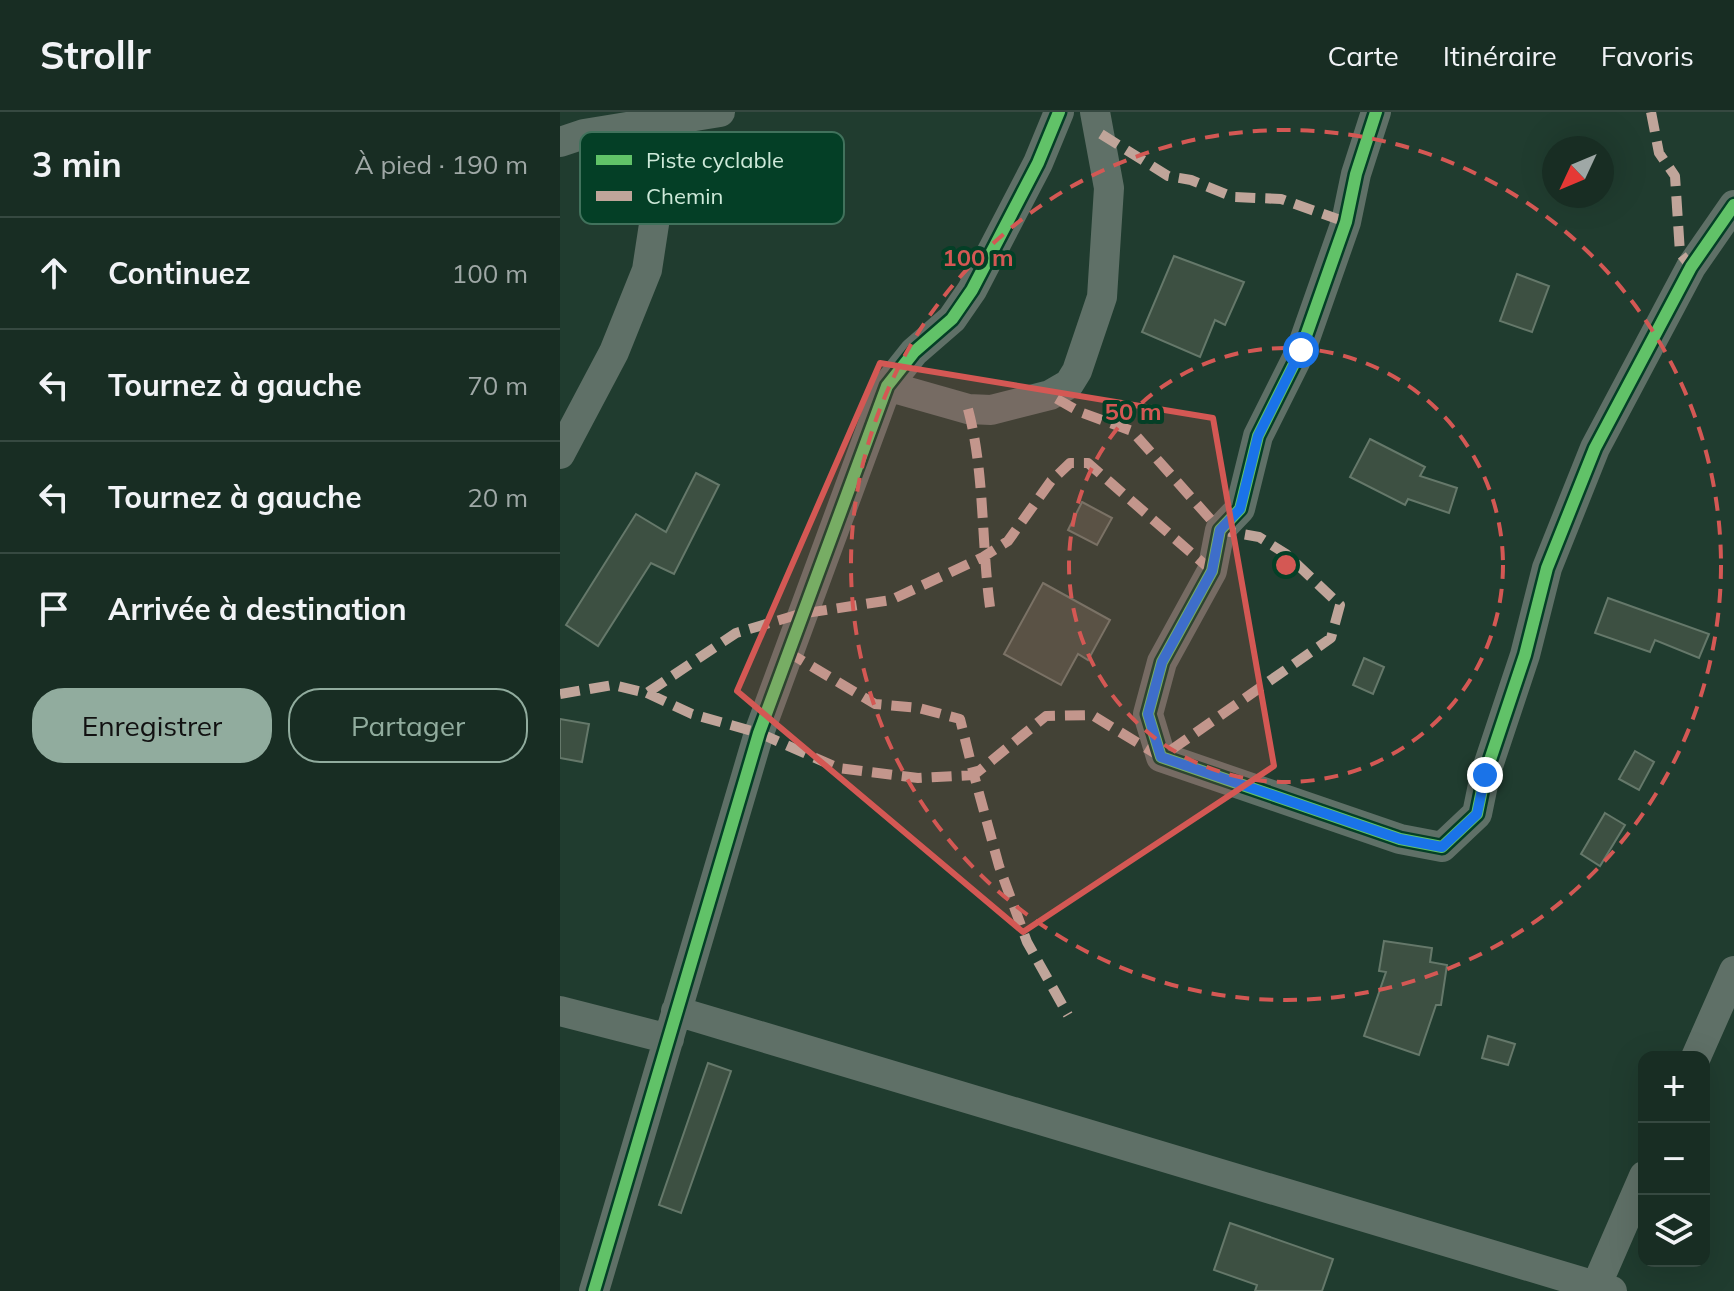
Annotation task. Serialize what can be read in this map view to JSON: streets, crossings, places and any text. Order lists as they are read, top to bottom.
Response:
{
  "legend": ["Piste cyclable", "Chemin"],
  "north": "bottom left",
  "page": {
    "header": "Strollr",
    "nav": ["Carte", "Itinéraire", "Favoris"],
    "heading": ["3 min", "À pied · 190 m"],
    "list": [
      ["Continuez", "100 m"],
      ["Tournez à gauche", "70 m"],
      ["Tournez à gauche", "20 m"],
      "Arrivée à destination"
    ],
    "buttons": ["Enregistrer", "Partager"],
    "map_buttons": ["+", "−"]
  },
  "rings": ["100 m", "50 m"]
}
